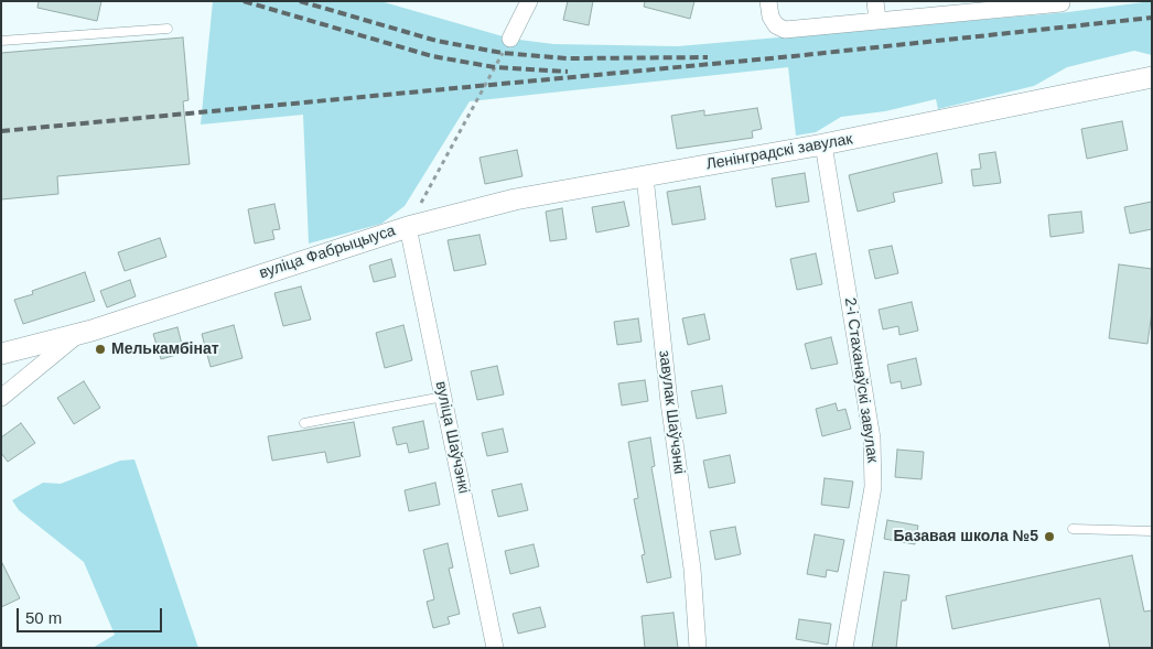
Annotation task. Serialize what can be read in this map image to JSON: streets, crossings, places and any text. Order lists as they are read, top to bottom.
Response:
{
  "streets": {
    "street": [
      "Ленінградскі завулак",
      "вуліца Фабрыцыуса",
      "2-і Стаханаўскі завулак",
      "завулак Шаўчэнкі",
      "вуліца Шаўчэнкі"
    ]
  },
  "crossings": [
    ["Ленінградскі завулак", "вуліца Фабрыцыуса"],
    ["Ленінградскі завулак", "2-і Стаханаўскі завулак"],
    ["Ленінградскі завулак", "завулак Шаўчэнкі"],
    ["Ленінградскі завулак", "вуліца Шаўчэнкі"],
    ["вуліца Фабрыцыуса", "вуліца Шаўчэнкі"]
  ],
  "places": ["Мелькамбінат", "Базавая школа №5"],
  "scale_bar": "50 m"
}
